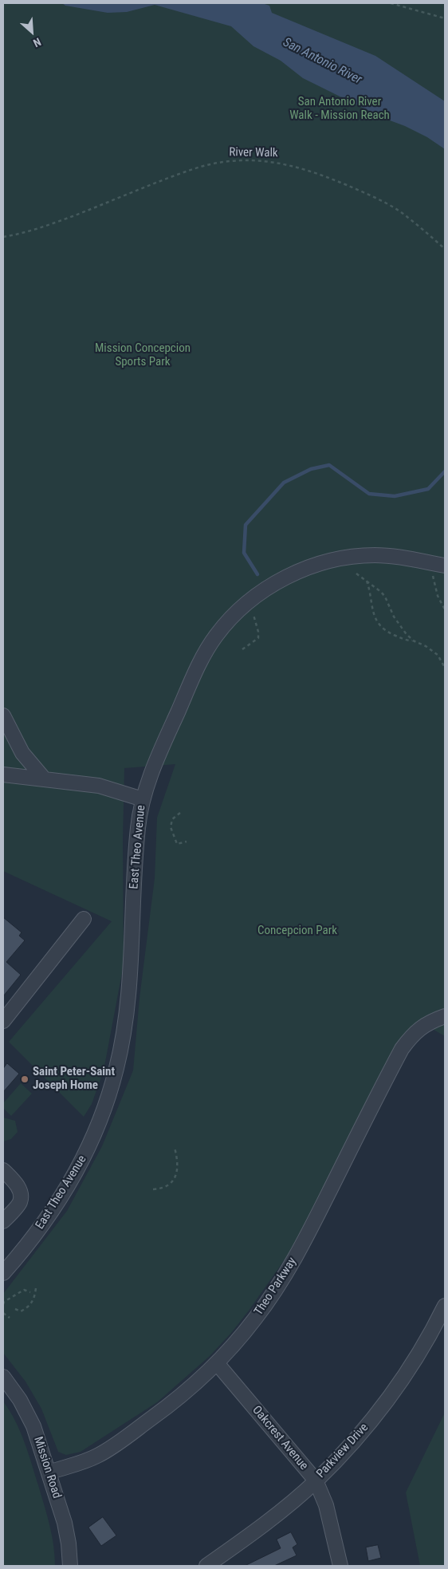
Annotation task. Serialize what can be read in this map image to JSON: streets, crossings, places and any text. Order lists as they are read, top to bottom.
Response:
{
  "streets": {
    "street": [
      "East Theo Avenue",
      "Theo Parkway",
      "Oakcrest Avenue",
      "Parkview Drive",
      "Mission Road"
    ],
    "path": ["River Walk"]
  },
  "crossings": [
    ["Theo Parkway", "Oakcrest Avenue"],
    ["Theo Parkway", "Mission Road"],
    ["Oakcrest Avenue", "Parkview Drive"]
  ],
  "water": ["San Antonio River"],
  "parks": ["San Antonio River Walk - Mission Reach", "Mission Concepcion Sports Park", "Concepcion Park"],
  "places": ["Saint Peter-Saint Joseph Home"],
  "north": "bottom right"
}
